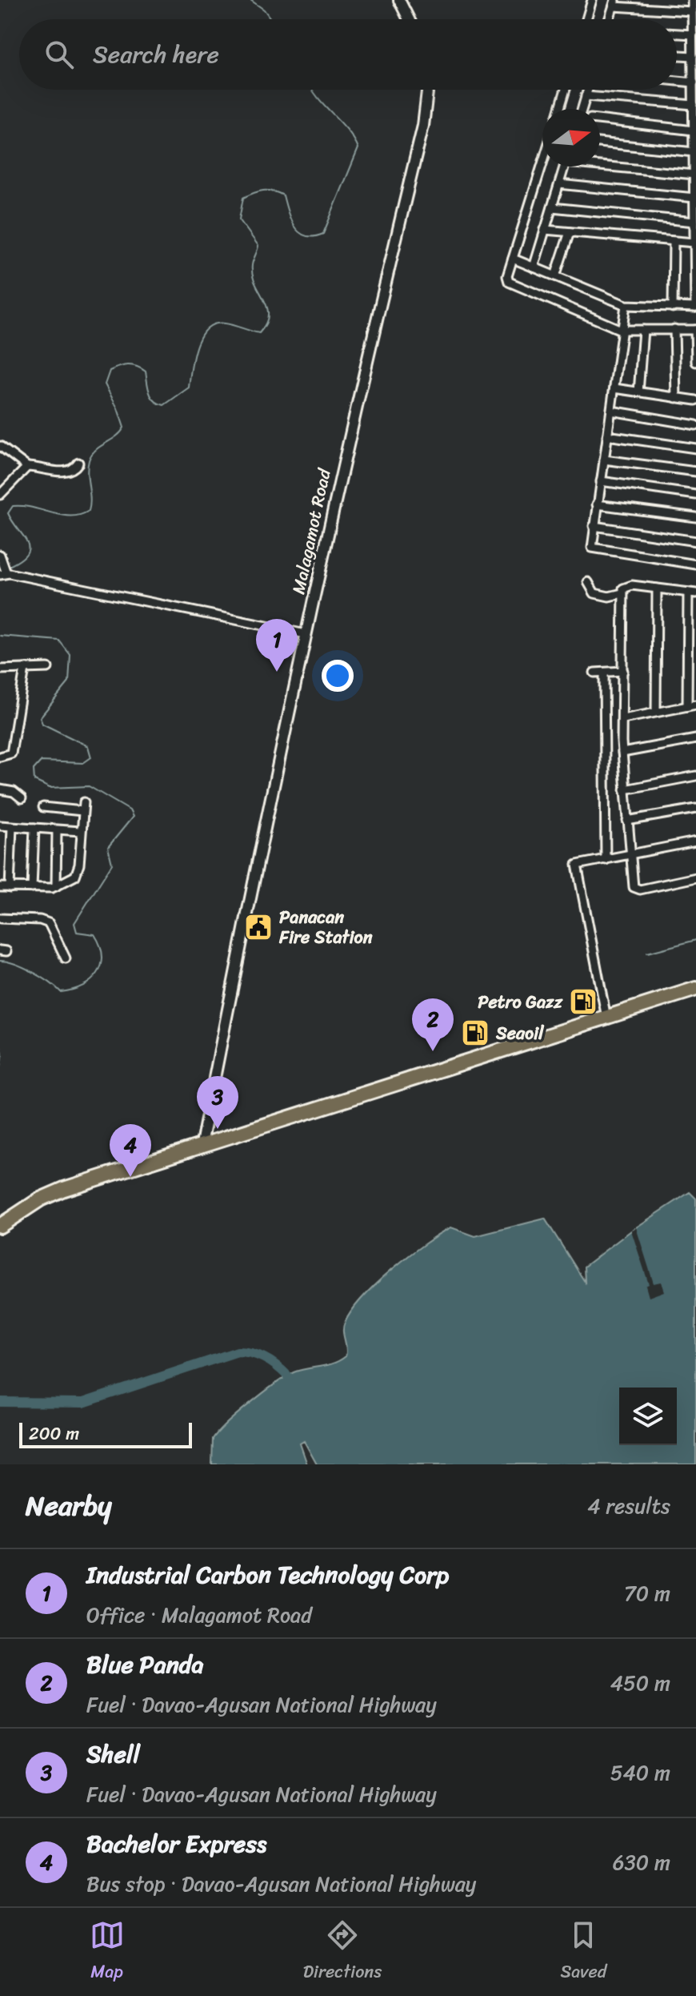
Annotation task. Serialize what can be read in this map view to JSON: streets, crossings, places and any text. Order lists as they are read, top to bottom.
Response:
{
  "streets": {
    "street": ["Malagamot Road"]
  },
  "places": {
    "public building": ["Panacan Fire Station"],
    "fuel station": ["Petro Gazz", "Seaoil"]
  },
  "scale_bar": "200 m",
  "north": "right",
  "page": {
    "search": "Search here",
    "pins": [
      "1",
      "2",
      "3",
      "4"
    ],
    "scale": "200 m",
    "heading": ["Nearby", "4 results"],
    "list": [
      {
        "mark": "1",
        "name": "Industrial Carbon Technology Corp",
        "note": "Office · Malagamot Road",
        "value": "70 m"
      },
      {
        "mark": "2",
        "name": "Blue Panda",
        "note": "Fuel · Davao-Agusan National Highway",
        "value": "450 m"
      },
      {
        "mark": "3",
        "name": "Shell",
        "note": "Fuel · Davao-Agusan National Highway",
        "value": "540 m"
      },
      {
        "mark": "4",
        "name": "Bachelor Express",
        "note": "Bus stop · Davao-Agusan National Highway",
        "value": "630 m"
      }
    ],
    "nav": ["Map", "Directions", "Saved"]
  }
}
